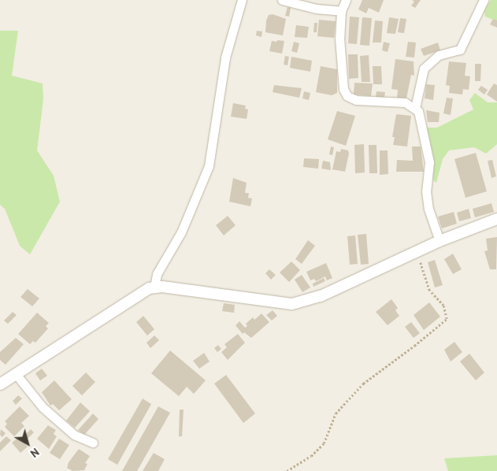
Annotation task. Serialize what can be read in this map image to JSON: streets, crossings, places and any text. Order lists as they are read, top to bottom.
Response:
{
  "north": "bottom right"
}
